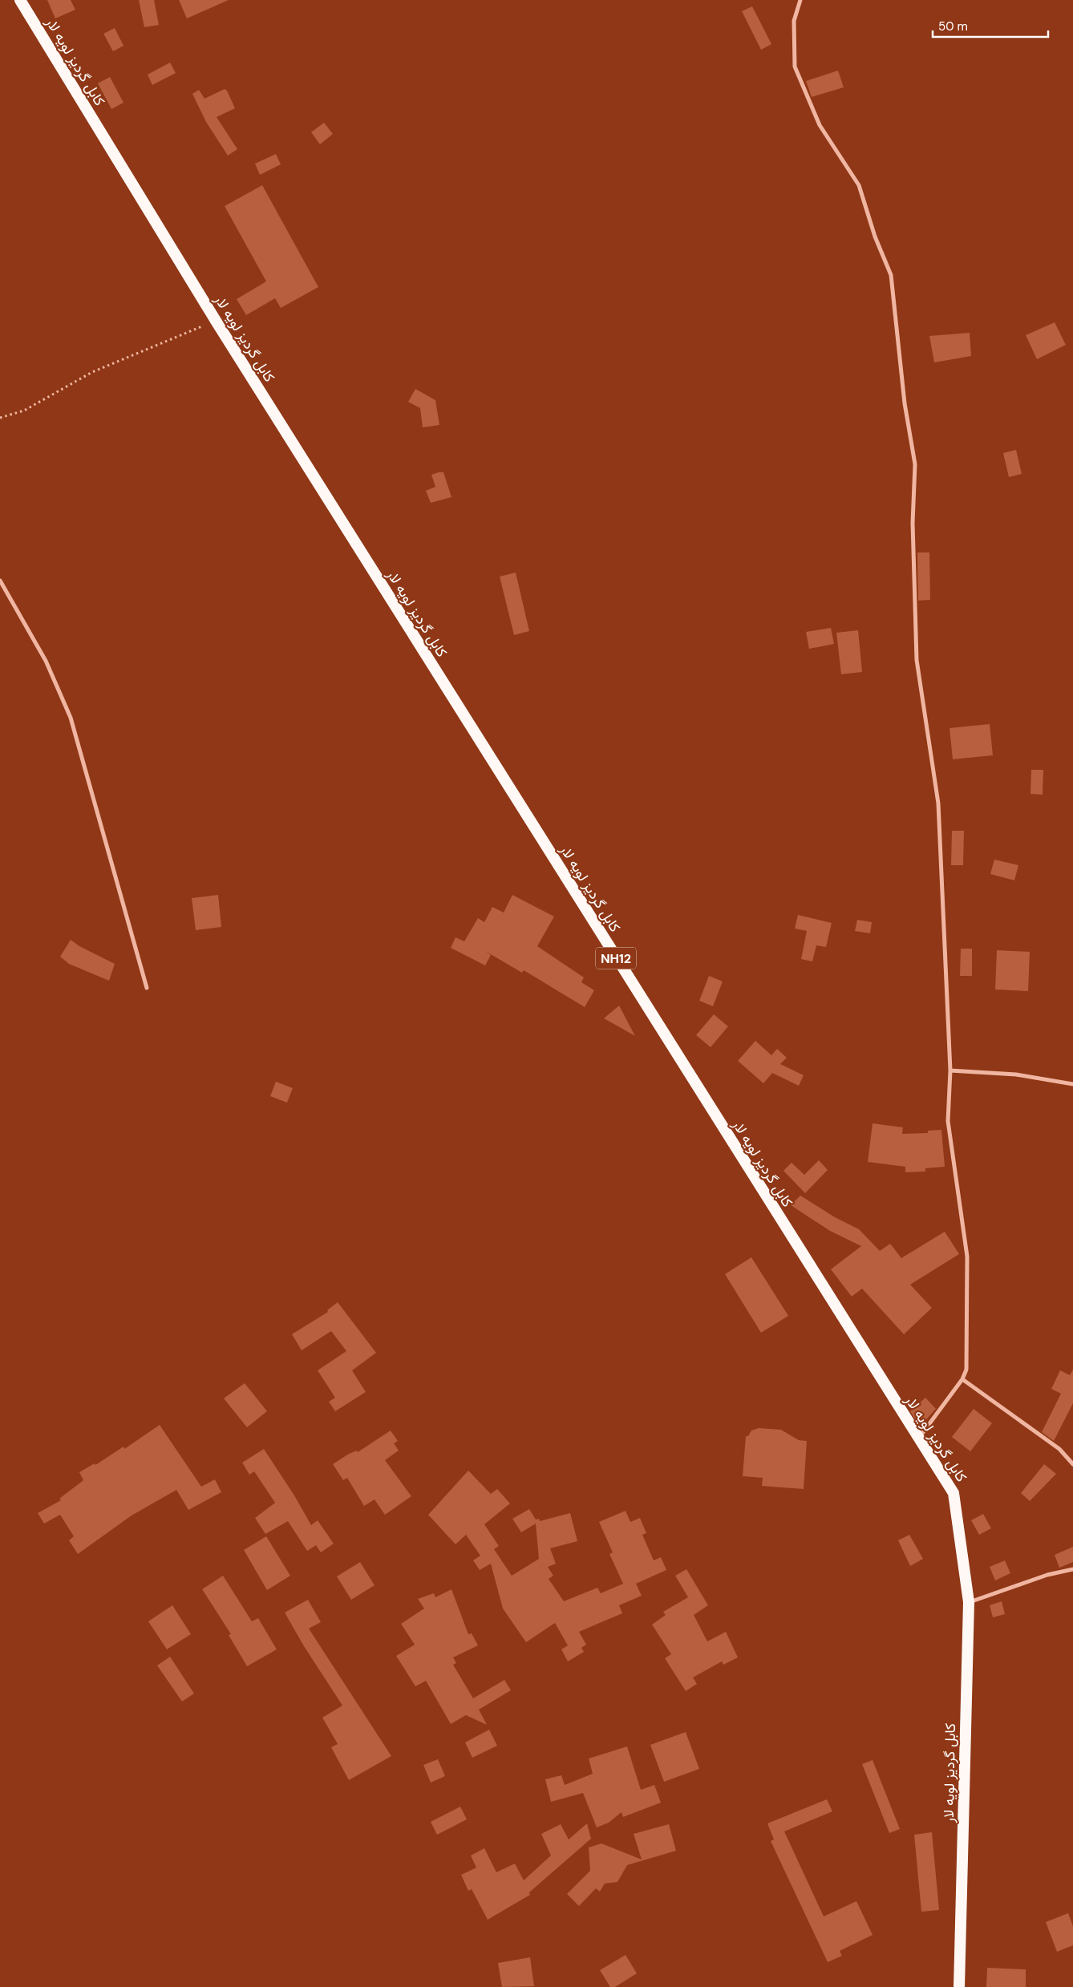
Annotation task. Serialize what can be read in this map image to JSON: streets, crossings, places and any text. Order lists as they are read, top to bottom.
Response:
{
  "streets": {
    "highway": ["کابل گردیز لویه لار", "NH12"]
  },
  "scale_bar": "50 m"
}
